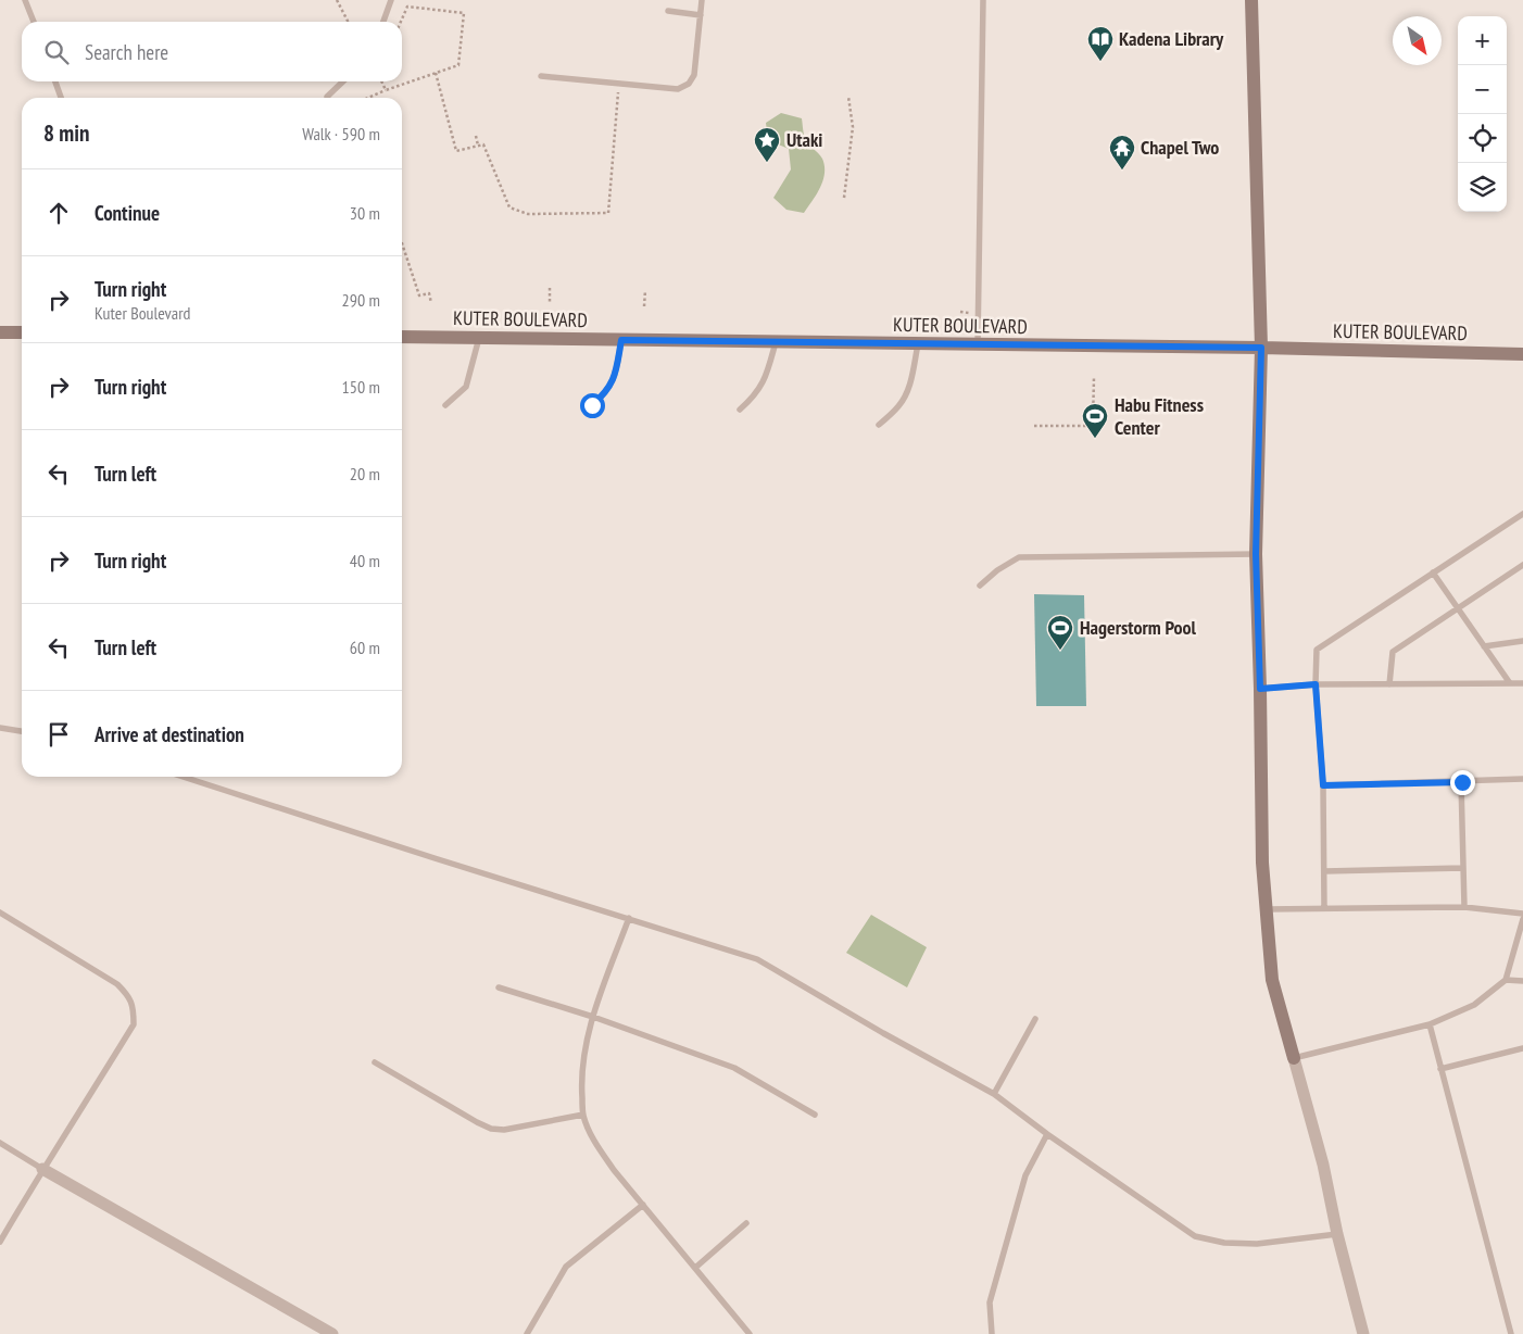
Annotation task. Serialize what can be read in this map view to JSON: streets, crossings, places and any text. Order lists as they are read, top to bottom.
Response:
{
  "streets": {
    "street": ["KUTER BOULEVARD"]
  },
  "places": {
    "library": ["Kadena Library"],
    "place": ["Utaki"],
    "temple": ["Chapel Two"],
    "sports": ["Habu Fitness Center", "Hagerstorm Pool"]
  },
  "north": "bottom right",
  "page": {
    "map_buttons": ["+", "−"],
    "search": "Search here",
    "heading": ["8 min", "Walk · 590 m"],
    "list": [
      ["Continue", "30 m"],
      ["Turn right", "Kuter Boulevard", "290 m"],
      ["Turn right", "150 m"],
      ["Turn left", "20 m"],
      ["Turn right", "40 m"],
      ["Turn left", "60 m"],
      "Arrive at destination"
    ]
  }
}
